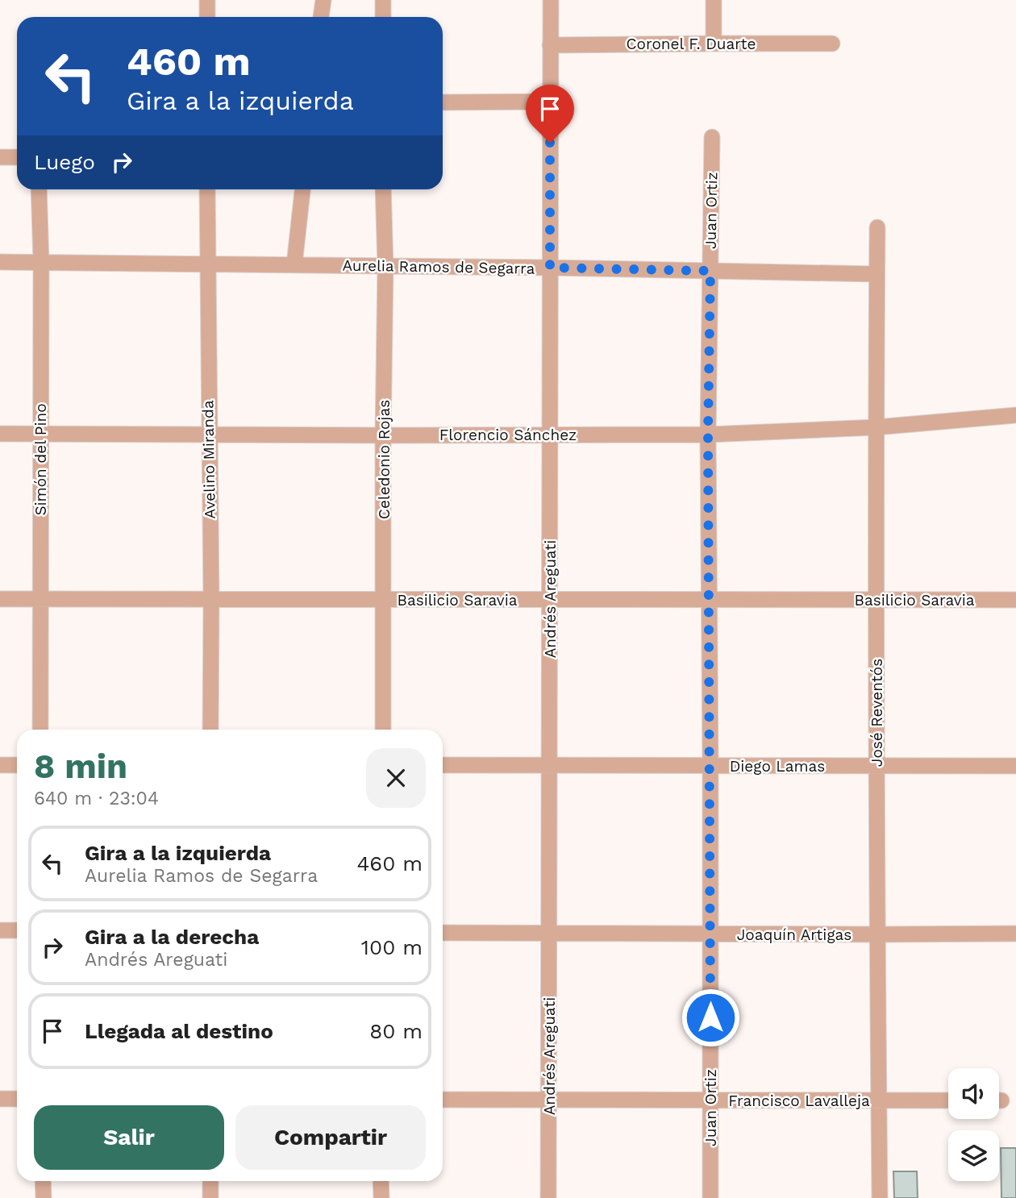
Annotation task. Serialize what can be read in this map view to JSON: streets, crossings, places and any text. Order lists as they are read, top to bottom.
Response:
{
  "streets": {
    "street": [
      "Coronel F. Duarte",
      "Juan Ortiz",
      "Aurelia Ramos de Segarra",
      "Florencio Sánchez",
      "Simón del Pino",
      "Avelino Miranda",
      "Celedonio Rojas",
      "Andrés Areguati",
      "Basilicio Saravia",
      "José Reventós",
      "Diego Lamas",
      "Joaquín Artigas",
      "Francisco Lavalleja"
    ]
  },
  "crossings": [
    ["Coronel F. Duarte", "Andrés Areguati"],
    ["Juan Ortiz", "Aurelia Ramos de Segarra"],
    ["Juan Ortiz", "Florencio Sánchez"],
    ["Juan Ortiz", "Basilicio Saravia"],
    ["Juan Ortiz", "Diego Lamas"],
    ["Juan Ortiz", "Joaquín Artigas"],
    ["Juan Ortiz", "Francisco Lavalleja"],
    ["Aurelia Ramos de Segarra", "Simón del Pino"],
    ["Aurelia Ramos de Segarra", "Avelino Miranda"],
    ["Aurelia Ramos de Segarra", "Celedonio Rojas"],
    ["Aurelia Ramos de Segarra", "Andrés Areguati"],
    ["Aurelia Ramos de Segarra", "José Reventós"],
    ["Florencio Sánchez", "Simón del Pino"],
    ["Florencio Sánchez", "Avelino Miranda"],
    ["Florencio Sánchez", "Celedonio Rojas"],
    ["Florencio Sánchez", "Andrés Areguati"],
    ["Florencio Sánchez", "José Reventós"],
    ["Simón del Pino", "Basilicio Saravia"],
    ["Avelino Miranda", "Basilicio Saravia"],
    ["Celedonio Rojas", "Basilicio Saravia"],
    ["Andrés Areguati", "Basilicio Saravia"],
    ["Andrés Areguati", "Diego Lamas"],
    ["Andrés Areguati", "Joaquín Artigas"],
    ["Andrés Areguati", "Francisco Lavalleja"],
    ["Basilicio Saravia", "José Reventós"],
    ["José Reventós", "Diego Lamas"],
    ["José Reventós", "Joaquín Artigas"],
    ["José Reventós", "Francisco Lavalleja"]
  ],
  "page": {
    "turn": ["460 m", "Gira a la izquierda"],
    "then": "Luego",
    "heading": ["8 min", "640 m · 23:04"],
    "list": [
      {
        "name": "Gira a la izquierda",
        "note": "Aurelia Ramos de Segarra",
        "value": "460 m"
      },
      {
        "name": "Gira a la derecha",
        "note": "Andrés Areguati",
        "value": "100 m"
      },
      {
        "name": "Llegada al destino",
        "value": "80 m"
      }
    ],
    "buttons": ["Salir", "Compartir"]
  }
}
